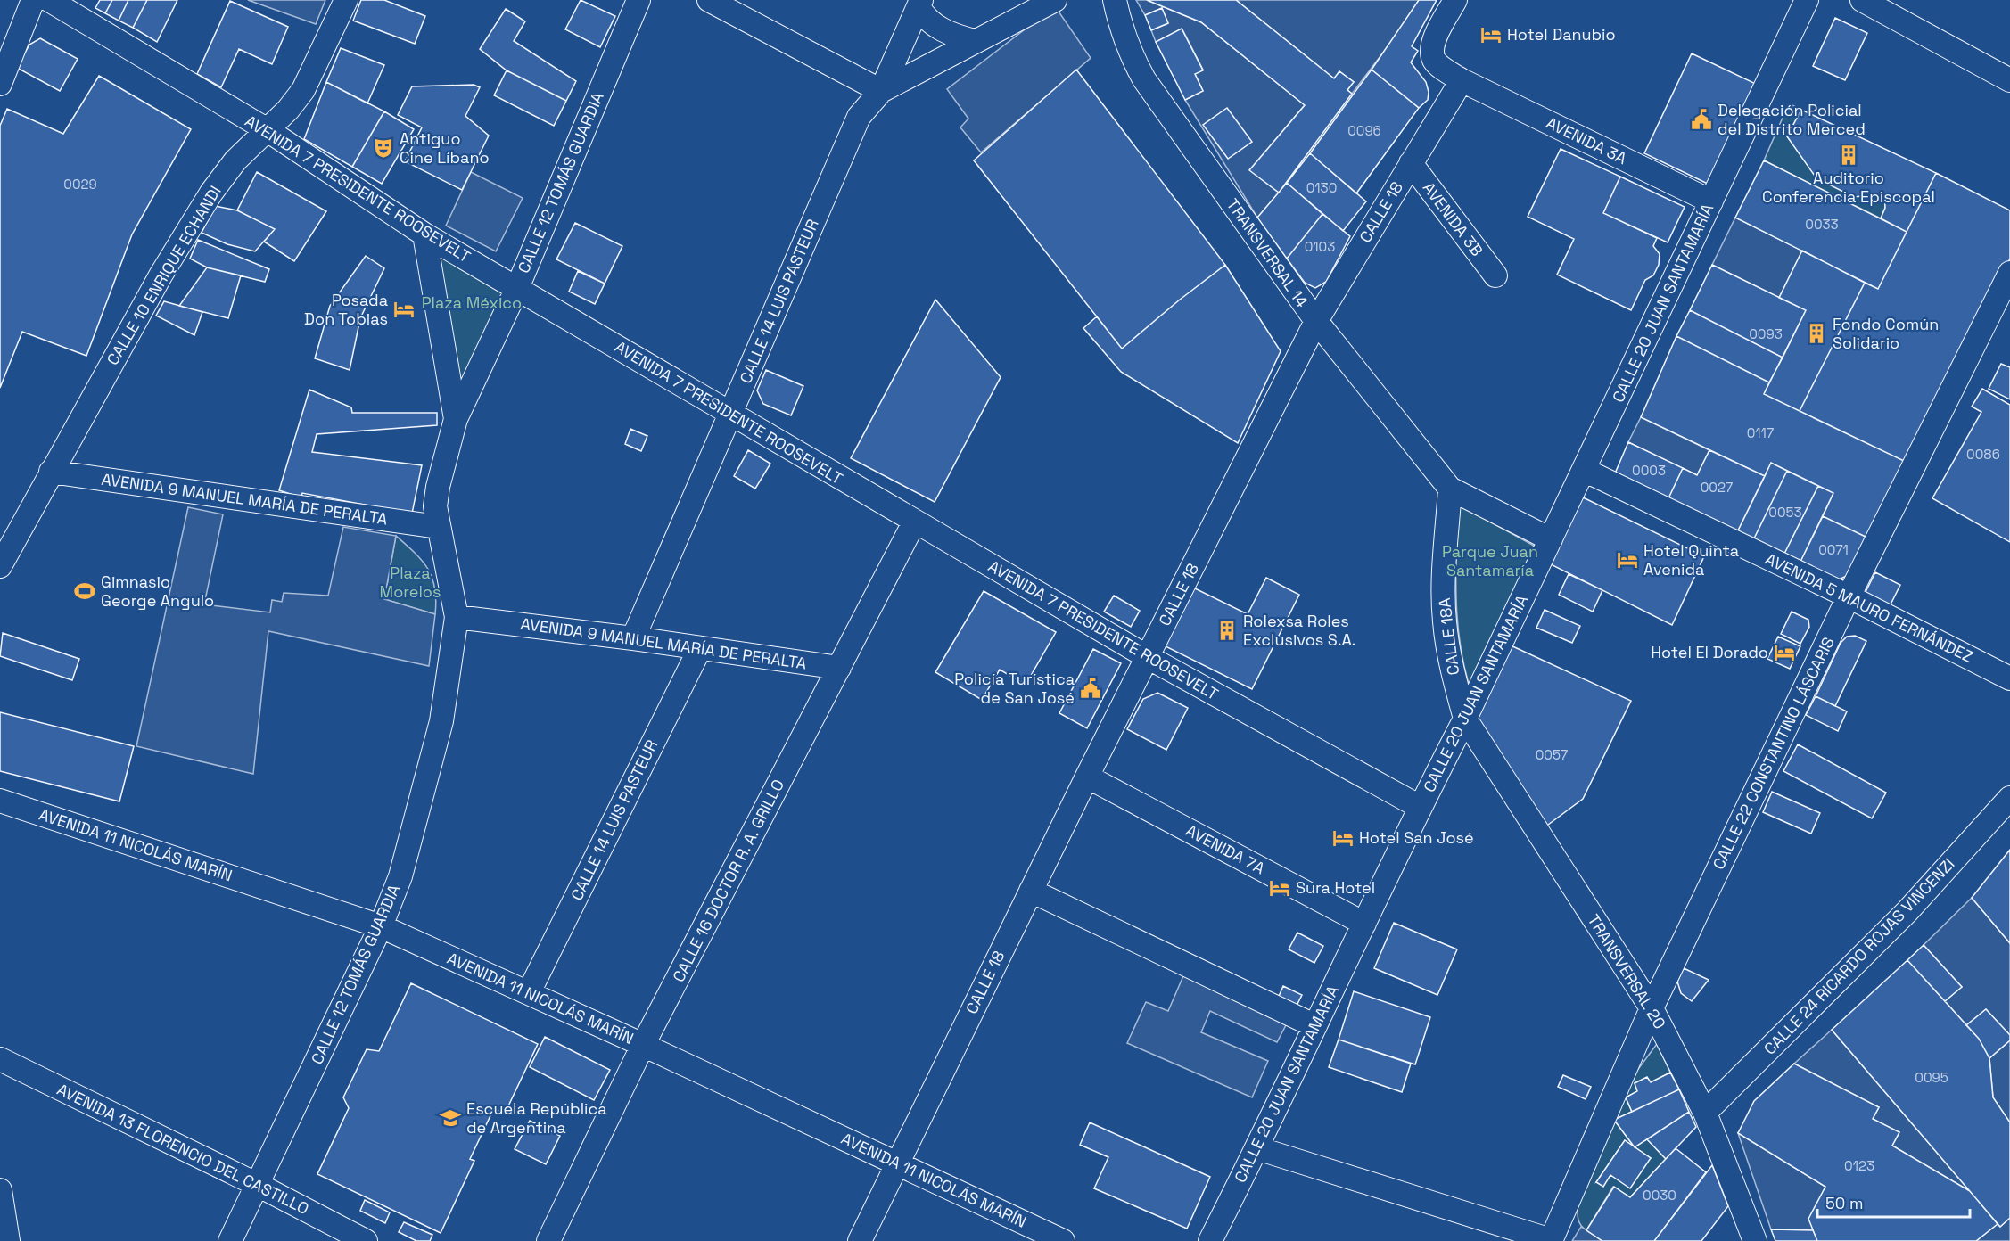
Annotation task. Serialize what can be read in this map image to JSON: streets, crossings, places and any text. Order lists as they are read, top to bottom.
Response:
{
  "streets": {
    "street": [
      "AVENIDA 3A",
      "CALLE 12 TOMÁS GUARDIA",
      "AVENIDA 7 PRESIDENTE ROOSEVELT",
      "CALLE 18",
      "AVENIDA 3B",
      "TRANSVERSAL 14",
      "CALLE 10 ENRIQUE ECHANDI",
      "CALLE 14 LUIS PASTEUR",
      "CALLE 20 JUAN SANTAMARÍA",
      "AVENIDA 9 MANUEL MARÍA DE PERALTA",
      "AVENIDA 5 MAURO FERNÁNDEZ",
      "CALLE 18A",
      "CALLE 22 CONSTANTINO LÁSCARIS",
      "AVENIDA 11 NICOLÁS MARÍN",
      "AVENIDA 7A",
      "CALLE 16 DOCTOR R. A. GRILLO",
      "CALLE 24 RICARDO ROJAS VINCENZI",
      "TRANSVERSAL 20",
      "AVENIDA 13 FLORENCIO DEL CASTILLO"
    ]
  },
  "crossings": [
    ["AVENIDA 3A", "CALLE 18"],
    ["AVENIDA 3A", "CALLE 20 JUAN SANTAMARÍA"],
    ["CALLE 12 TOMÁS GUARDIA", "AVENIDA 7 PRESIDENTE ROOSEVELT"],
    ["CALLE 12 TOMÁS GUARDIA", "AVENIDA 9 MANUEL MARÍA DE PERALTA"],
    ["CALLE 12 TOMÁS GUARDIA", "AVENIDA 11 NICOLÁS MARÍN"],
    ["CALLE 12 TOMÁS GUARDIA", "AVENIDA 13 FLORENCIO DEL CASTILLO"],
    ["AVENIDA 7 PRESIDENTE ROOSEVELT", "CALLE 18"],
    ["AVENIDA 7 PRESIDENTE ROOSEVELT", "CALLE 10 ENRIQUE ECHANDI"],
    ["AVENIDA 7 PRESIDENTE ROOSEVELT", "CALLE 14 LUIS PASTEUR"],
    ["AVENIDA 7 PRESIDENTE ROOSEVELT", "CALLE 20 JUAN SANTAMARÍA"],
    ["AVENIDA 7 PRESIDENTE ROOSEVELT", "CALLE 16 DOCTOR R. A. GRILLO"],
    ["CALLE 18", "AVENIDA 3B"],
    ["CALLE 18", "TRANSVERSAL 14"],
    ["CALLE 18", "AVENIDA 11 NICOLÁS MARÍN"],
    ["CALLE 18", "AVENIDA 7A"],
    ["TRANSVERSAL 14", "CALLE 18A"],
    ["CALLE 10 ENRIQUE ECHANDI", "AVENIDA 9 MANUEL MARÍA DE PERALTA"],
    ["CALLE 14 LUIS PASTEUR", "AVENIDA 9 MANUEL MARÍA DE PERALTA"],
    ["CALLE 14 LUIS PASTEUR", "AVENIDA 11 NICOLÁS MARÍN"],
    ["CALLE 20 JUAN SANTAMARÍA", "AVENIDA 5 MAURO FERNÁNDEZ"],
    ["CALLE 20 JUAN SANTAMARÍA", "CALLE 18A"],
    ["CALLE 20 JUAN SANTAMARÍA", "AVENIDA 7A"],
    ["CALLE 20 JUAN SANTAMARÍA", "TRANSVERSAL 20"],
    ["AVENIDA 9 MANUEL MARÍA DE PERALTA", "CALLE 16 DOCTOR R. A. GRILLO"],
    ["AVENIDA 5 MAURO FERNÁNDEZ", "CALLE 22 CONSTANTINO LÁSCARIS"],
    ["CALLE 18A", "TRANSVERSAL 20"],
    ["CALLE 22 CONSTANTINO LÁSCARIS", "TRANSVERSAL 20"],
    ["AVENIDA 11 NICOLÁS MARÍN", "CALLE 16 DOCTOR R. A. GRILLO"],
    ["CALLE 24 RICARDO ROJAS VINCENZI", "TRANSVERSAL 20"]
  ],
  "parks": ["Plaza México", "Parque Juan Santamaría", "Plaza Morelos"],
  "places": {
    "hotel": [
      "Hotel Danubio",
      "Posada Don Tobias",
      "Hotel Quinta Avenida",
      "Hotel El Dorado",
      "Hotel San José",
      "Sura Hotel"
    ],
    "public building": ["Delegación Policial del Distrito Merced", "Policía Turística de San José"],
    "theatre": ["Antiguo Cine Líbano"],
    "building": ["Auditorio Conferencia Episcopal", "Fondo Común Solidario", "Rolexsa Roles Exclusivos S.A."],
    "sports": ["Gimnasio George Angulo"],
    "school or university": ["Escuela República de Argentina"]
  },
  "house_numbers": [
    "0096",
    "0029",
    "0130",
    "0033",
    "0103",
    "0093",
    "0117",
    "0086",
    "0003",
    "0027",
    "0053",
    "0071",
    "0057",
    "0095",
    "0123",
    "0030"
  ],
  "scale_bar": "50 m"
}
